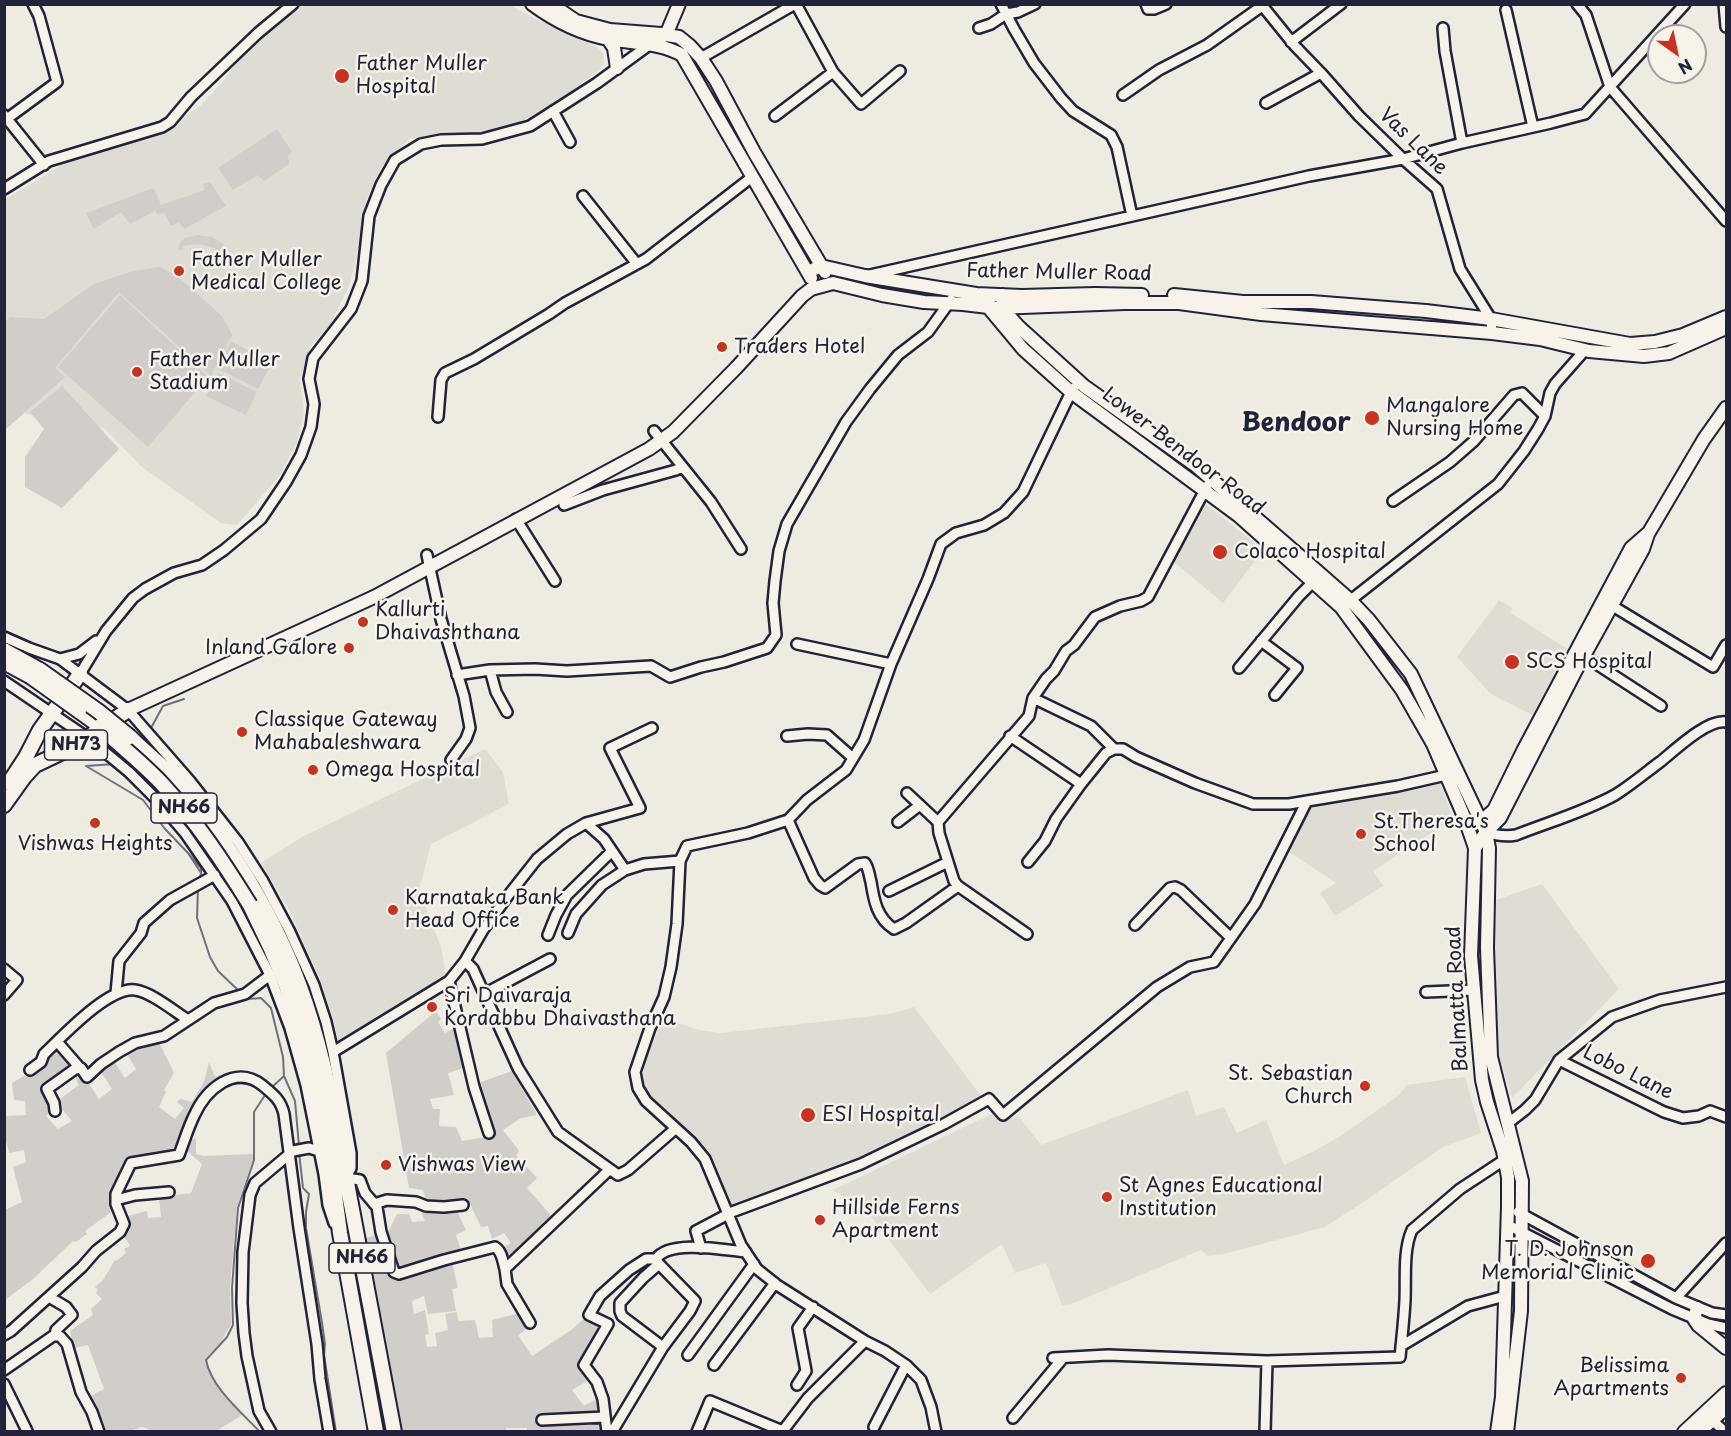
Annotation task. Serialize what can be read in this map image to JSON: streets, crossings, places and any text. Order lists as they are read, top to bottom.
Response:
{
  "streets": {
    "highway": ["NH73", "NH66"],
    "main road": ["Father Muller Road", "Lower Bendoor Road", "Balmatta Road"],
    "street": ["Vas Lane", "Lobo Lane"]
  },
  "crossings": [
    ["Vas Lane", "Father Muller Road"],
    ["Father Muller Road", "Lower Bendoor Road"],
    ["Lower Bendoor Road", "Balmatta Road"],
    ["NH73", "NH66"]
  ],
  "districts": ["Bendoor"],
  "places": [
    "Father Muller Hospital",
    "Father Muller Medical College",
    "Traders Hotel",
    "Father Muller Stadium",
    "Mangalore Nursing Home",
    "Colaco Hospital",
    "Kallurti Dhaivashthana",
    "Inland Galore",
    "SCS Hospital",
    "Classique Gateway Mahabaleshwara",
    "Omega Hospital",
    "Vishwas Heights",
    "St.Theresa's School",
    "Karnataka Bank Head Office",
    "Sri Daivaraja Kordabbu Dhaivasthana",
    "St. Sebastian Church",
    "ESI Hospital",
    "Vishwas View",
    "St Agnes Educational Institution",
    "Hillside Ferns Apartment",
    "T. D. Johnson Memorial Clinic",
    "Belissima Apartments"
  ],
  "north": "bottom right"
}
